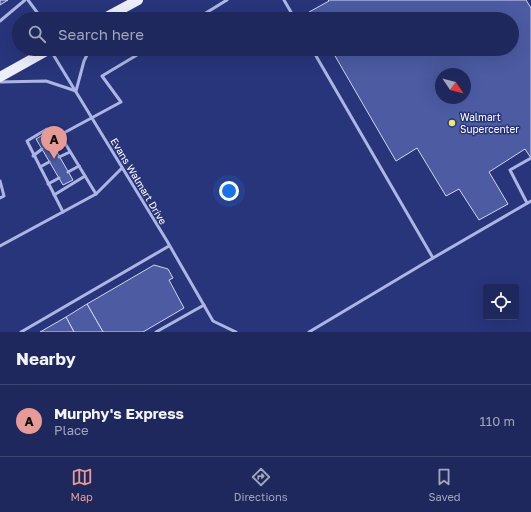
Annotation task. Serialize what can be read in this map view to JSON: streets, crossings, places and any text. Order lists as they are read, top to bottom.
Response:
{
  "streets": {
    "lane": ["Evans Walmart Drive"]
  },
  "places": ["Walmart Supercenter"],
  "north": "bottom right",
  "page": {
    "search": "Search here",
    "pins": "A",
    "heading": "Nearby",
    "list": [
      {
        "mark": "A",
        "name": "Murphy's Express",
        "note": "Place",
        "value": "110 m"
      }
    ],
    "nav": ["Map", "Directions", "Saved"]
  }
}
